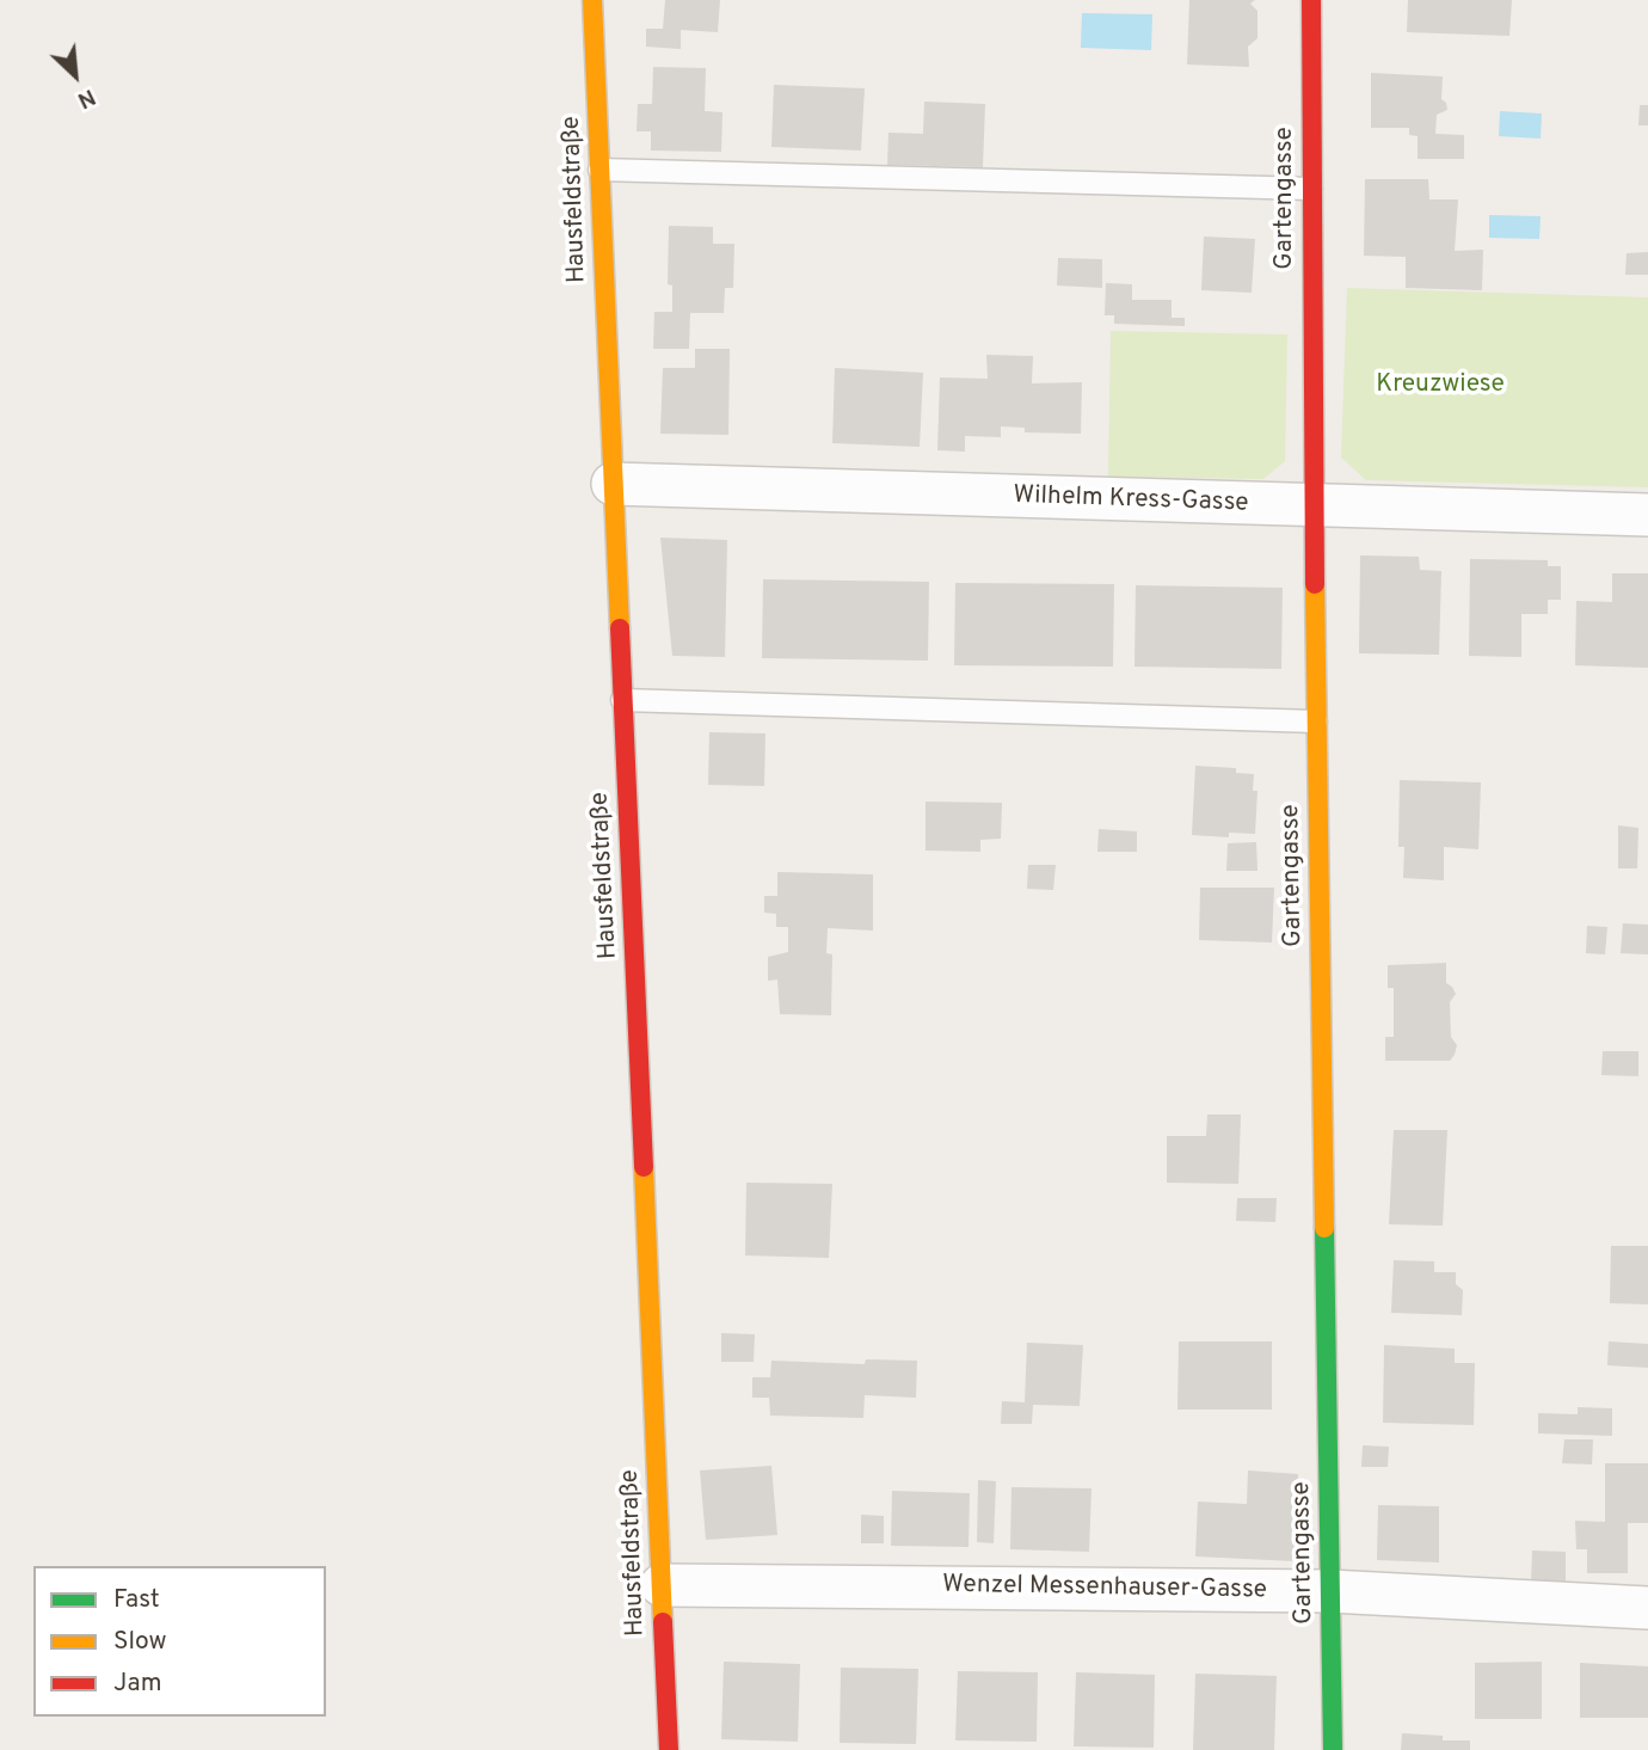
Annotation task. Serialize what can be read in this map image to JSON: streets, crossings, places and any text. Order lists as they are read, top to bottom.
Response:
{
  "streets": {
    "street": [
      "Gartengasse",
      "Hausfeldstraße",
      "Wilhelm Kress-Gasse",
      "Wenzel Messenhauser-Gasse"
    ]
  },
  "crossings": [
    ["Gartengasse", "Wilhelm Kress-Gasse"],
    ["Gartengasse", "Wenzel Messenhauser-Gasse"],
    ["Hausfeldstraße", "Wilhelm Kress-Gasse"],
    ["Hausfeldstraße", "Wenzel Messenhauser-Gasse"]
  ],
  "parks": ["Kreuzwiese"],
  "legend": ["Fast", "Slow", "Jam"],
  "north": "bottom right"
}
